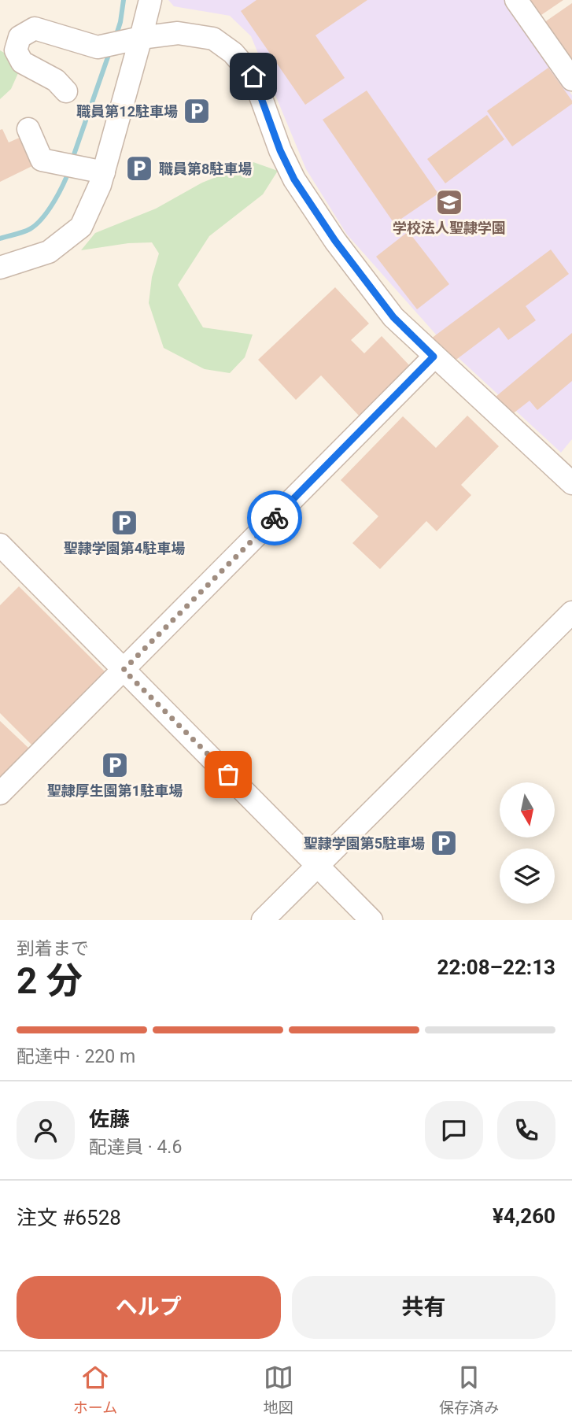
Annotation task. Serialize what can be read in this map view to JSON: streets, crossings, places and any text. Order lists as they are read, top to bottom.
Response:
{
  "places": {
    "parking": [
      "職員第12駐車場",
      "職員第8駐車場",
      "聖隷学園第4駐車場",
      "聖隷厚生園第1駐車場",
      "聖隷学園第5駐車場"
    ],
    "school or university": ["学校法人聖隷学園"]
  },
  "north": "bottom",
  "page": {
    "heading": ["2 分", "到着まで", "22:08–22:13"],
    "panel": [
      "佐藤",
      "配達員 · 4.6",
      "注文 #6528",
      "¥4,260"
    ],
    "bar": "配達中 · 220 m",
    "buttons": ["ヘルプ", "共有"],
    "tabs": ["ホーム", "地図", "保存済み"]
  }
}
